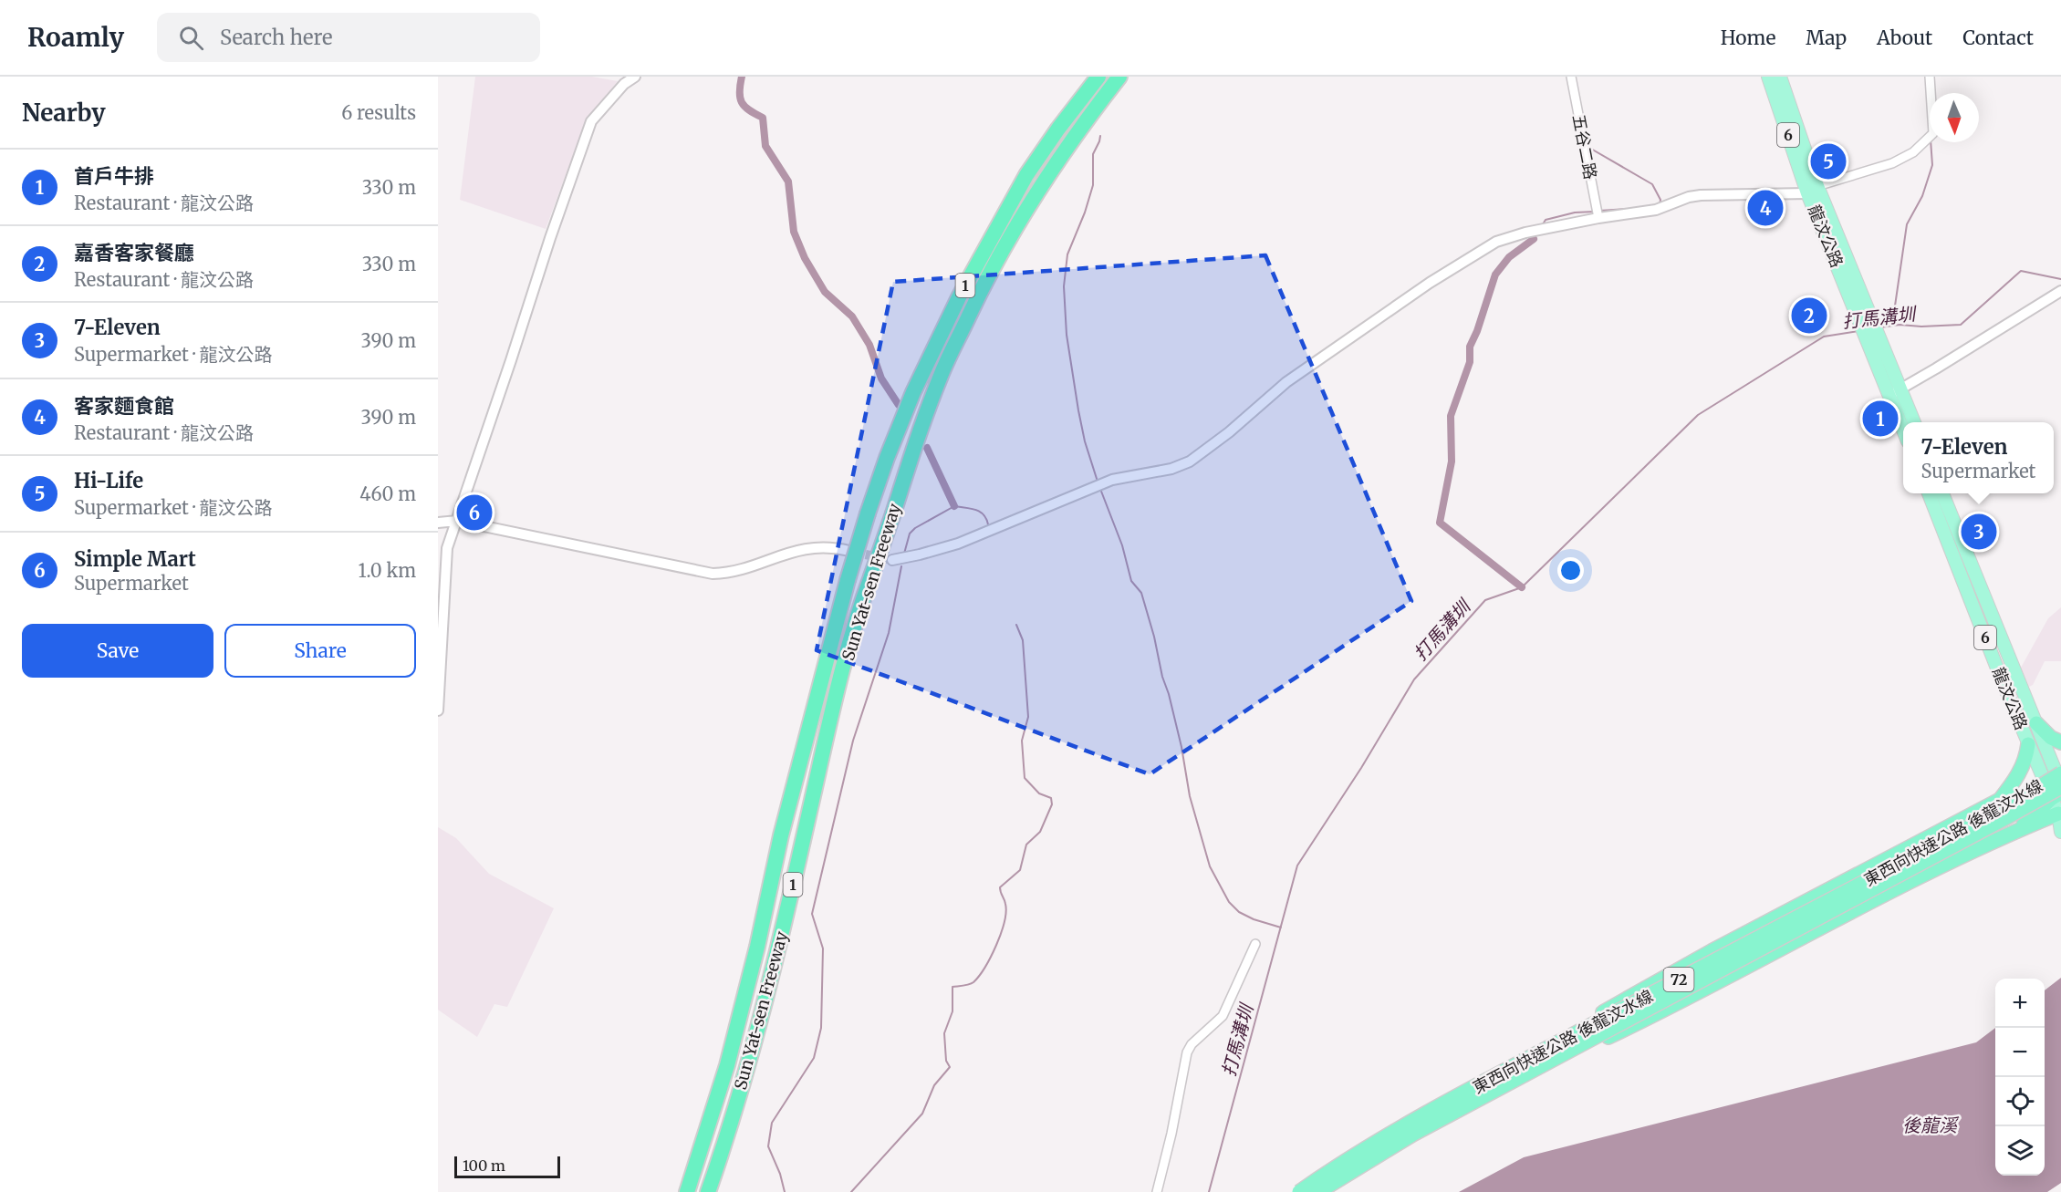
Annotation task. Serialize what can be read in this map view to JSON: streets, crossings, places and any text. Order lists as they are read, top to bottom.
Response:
{
  "streets": {
    "highway": [
      "1",
      "Sun Yat-sen Freeway",
      "東西向快速公路 後龍汶水線",
      "72"
    ],
    "main road": ["6", "龍汶公路"],
    "street": ["五谷二路"]
  },
  "crossings": [
    ["6", "龍汶公路"],
    ["6", "東西向快速公路 後龍汶水線"],
    ["龍汶公路", "東西向快速公路 後龍汶水線"]
  ],
  "water": ["打馬溝圳", "後龍溪"],
  "scale_bar": "100 m",
  "north": "bottom",
  "page": {
    "header": "Roamly",
    "search": "Search here",
    "nav": [
      "Home",
      "Map",
      "About",
      "Contact"
    ],
    "heading": ["Nearby", "6 results"],
    "pins": [
      "5",
      "4",
      "2",
      "1",
      "6",
      "3"
    ],
    "list": [
      {
        "mark": "1",
        "name": "首戶牛排",
        "note": "Restaurant · 龍汶公路",
        "value": "330 m"
      },
      {
        "mark": "2",
        "name": "嘉香客家餐廳",
        "note": "Restaurant · 龍汶公路",
        "value": "330 m"
      },
      {
        "mark": "3",
        "name": "7-Eleven",
        "note": "Supermarket · 龍汶公路",
        "value": "390 m"
      },
      {
        "mark": "4",
        "name": "客家麵食館",
        "note": "Restaurant · 龍汶公路",
        "value": "390 m"
      },
      {
        "mark": "5",
        "name": "Hi-Life",
        "note": "Supermarket · 龍汶公路",
        "value": "460 m"
      },
      {
        "mark": "6",
        "name": "Simple Mart",
        "note": "Supermarket",
        "value": "1.0 km"
      }
    ],
    "popup": ["7-Eleven", "Supermarket"],
    "buttons": ["Save", "Share"],
    "map_buttons": ["+", "−"],
    "scale": "100 m"
  }
}
